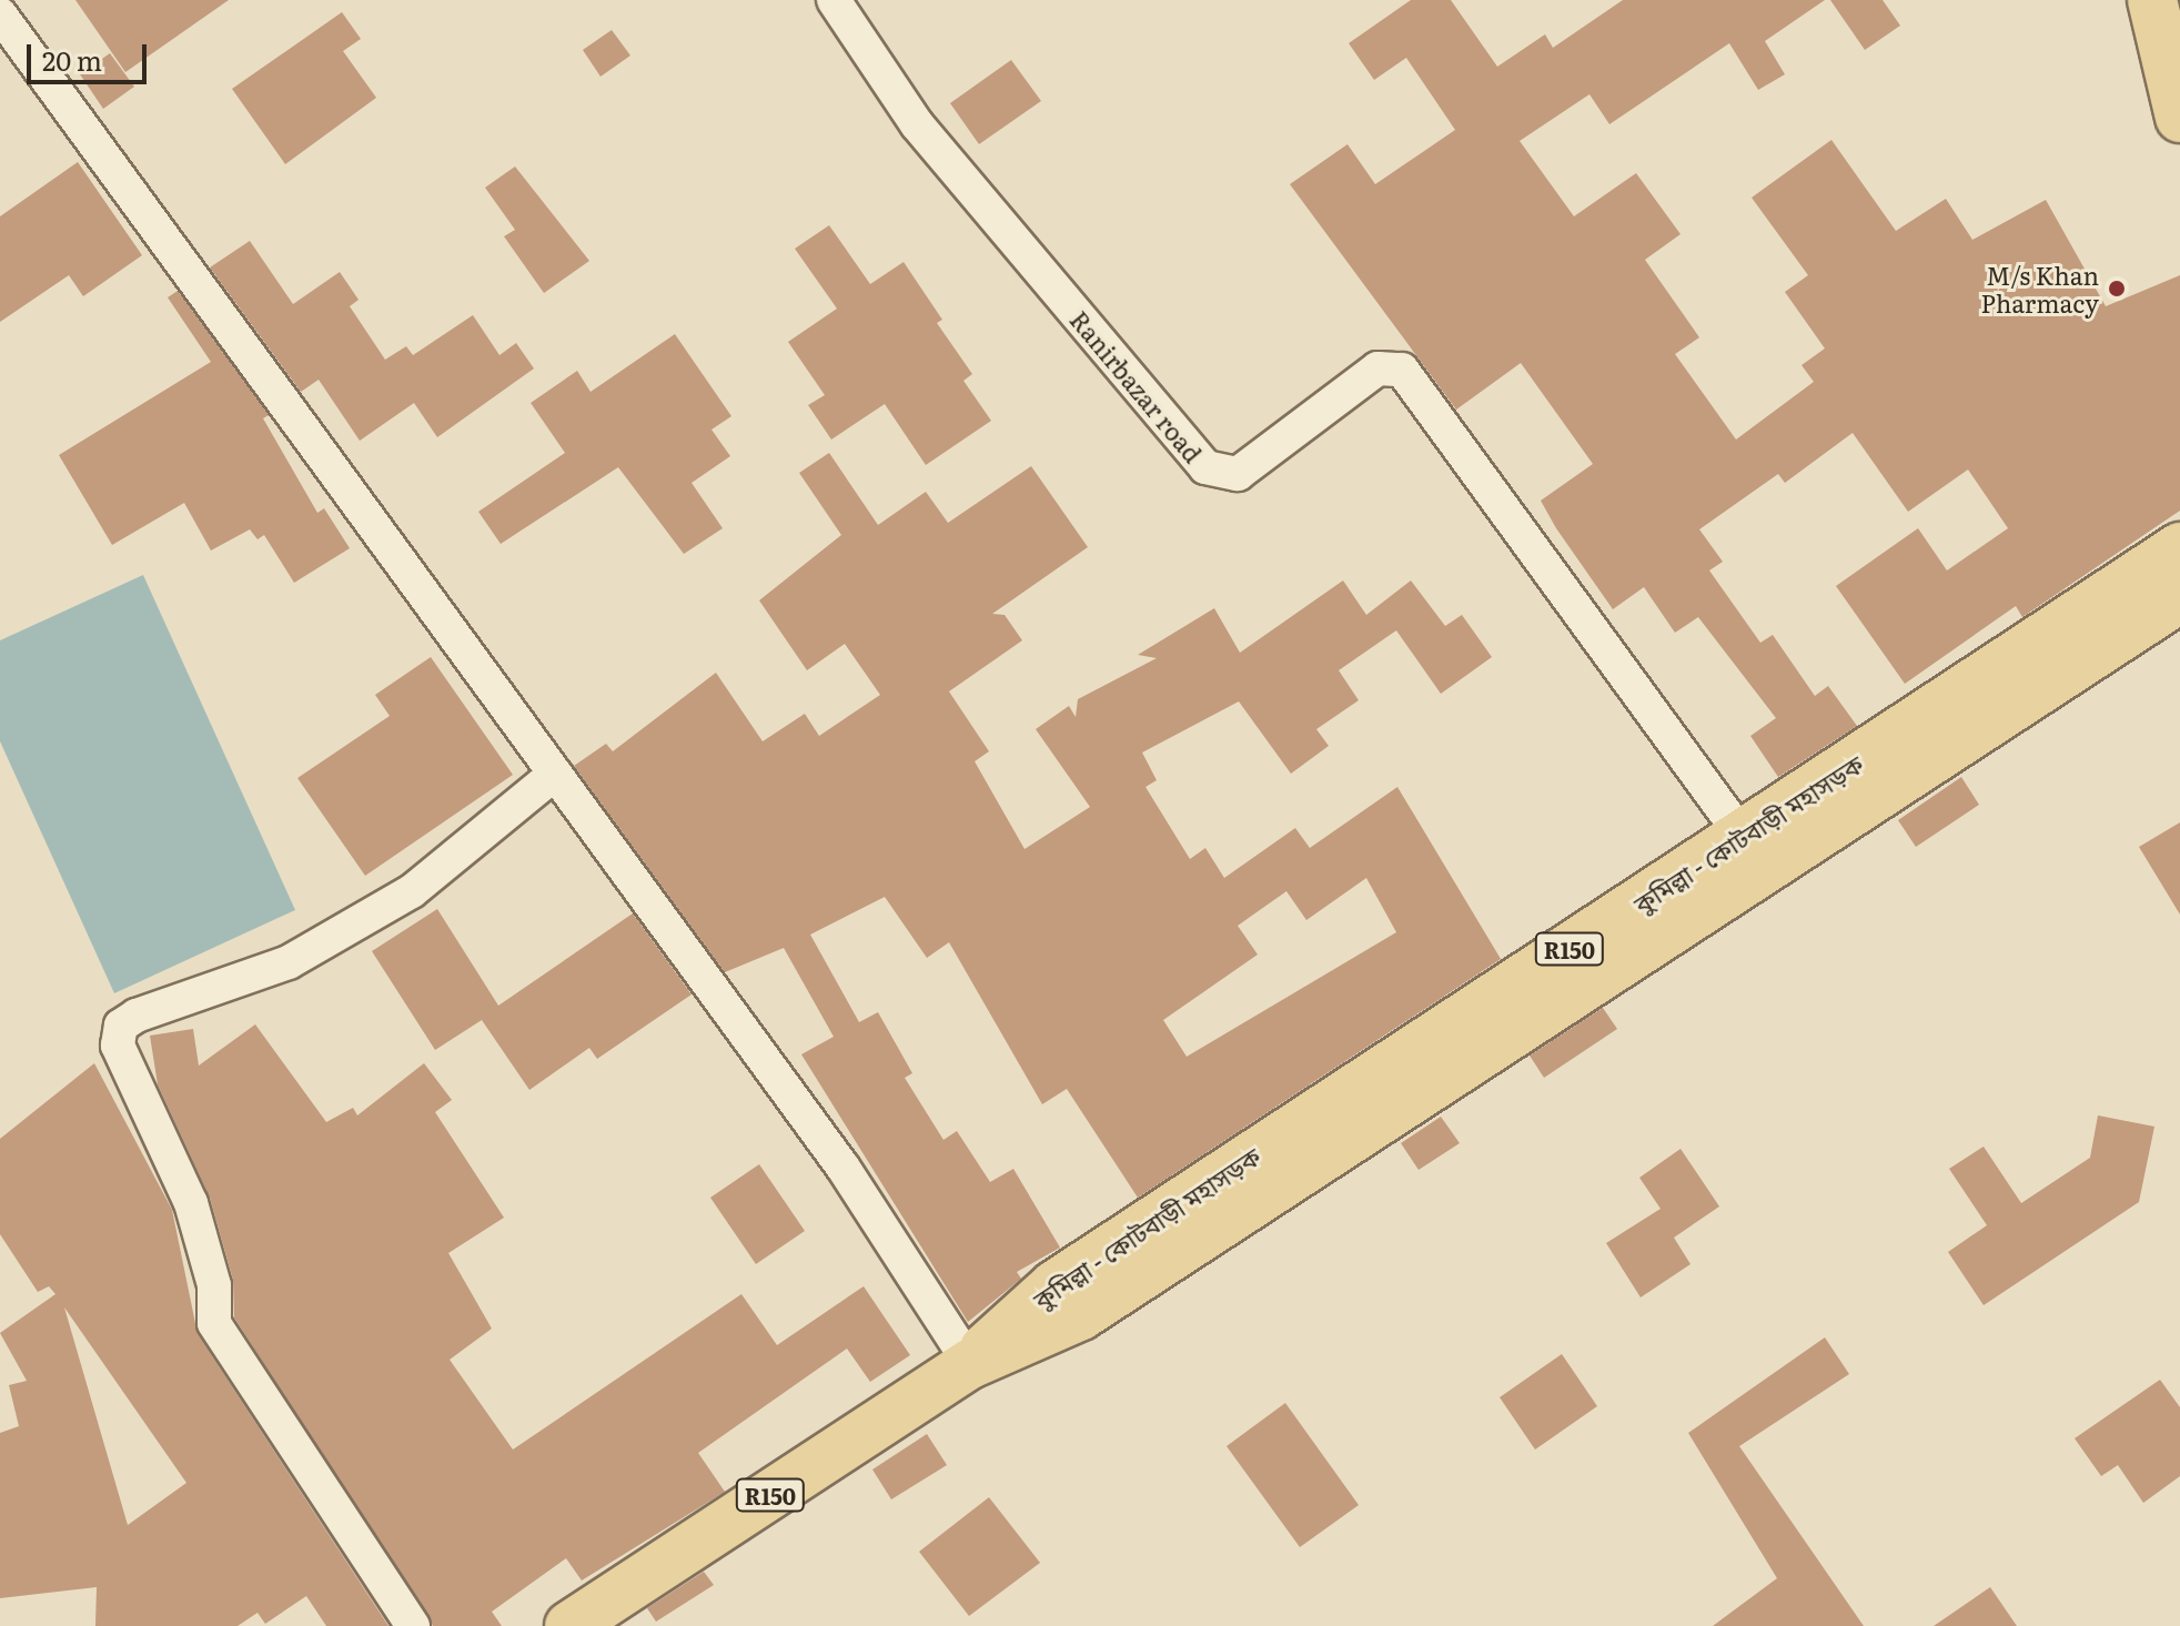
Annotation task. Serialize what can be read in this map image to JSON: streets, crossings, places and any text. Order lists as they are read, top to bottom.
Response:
{
  "streets": {
    "main road": ["কুমিল্লা - কোটবাড়ী মহাসড়ক", "R150"],
    "street": ["Ranirbazar road"]
  },
  "crossings": [
    ["Ranirbazar road", "কুমিল্লা - কোটবাড়ী মহাসড়ক"]
  ],
  "places": ["M/s Khan Pharmacy"],
  "scale_bar": "20 m"
}
